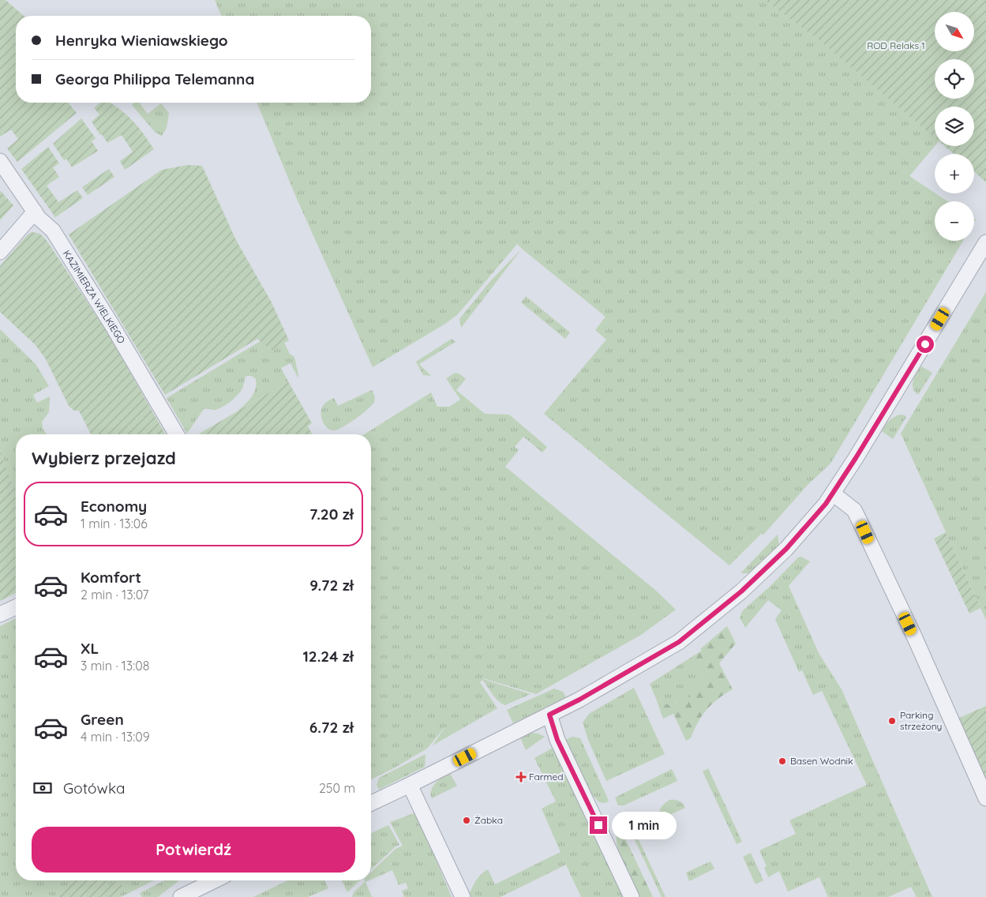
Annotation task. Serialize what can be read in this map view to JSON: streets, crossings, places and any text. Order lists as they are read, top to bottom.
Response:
{
  "streets": {
    "street": ["KAZIMIERZA WIELKIEGO"]
  },
  "parks": ["ROD Relaks 1"],
  "places": {
    "other": ["Parking strzeżony", "Basen Wodnik", "Żabka"],
    "health": ["Farmed"]
  },
  "north": "bottom right",
  "page": {
    "map_buttons": ["+", "−"],
    "banner": ["Henryka Wieniawskiego", "Georga Philippa Telemanna"],
    "heading": "Wybierz przejazd",
    "list": [
      {
        "name": "Economy",
        "note": "1 min · 13:06",
        "value": "7.20 zł"
      },
      {
        "name": "Komfort",
        "note": "2 min · 13:07",
        "value": "9.72 zł"
      },
      {
        "name": "XL",
        "note": "3 min · 13:08",
        "value": "12.24 zł"
      },
      {
        "name": "Green",
        "note": "4 min · 13:09",
        "value": "6.72 zł"
      }
    ],
    "pay": ["Gotówka", "250 m"],
    "bubble": "1 min",
    "buttons": "Potwierdź"
  }
}
